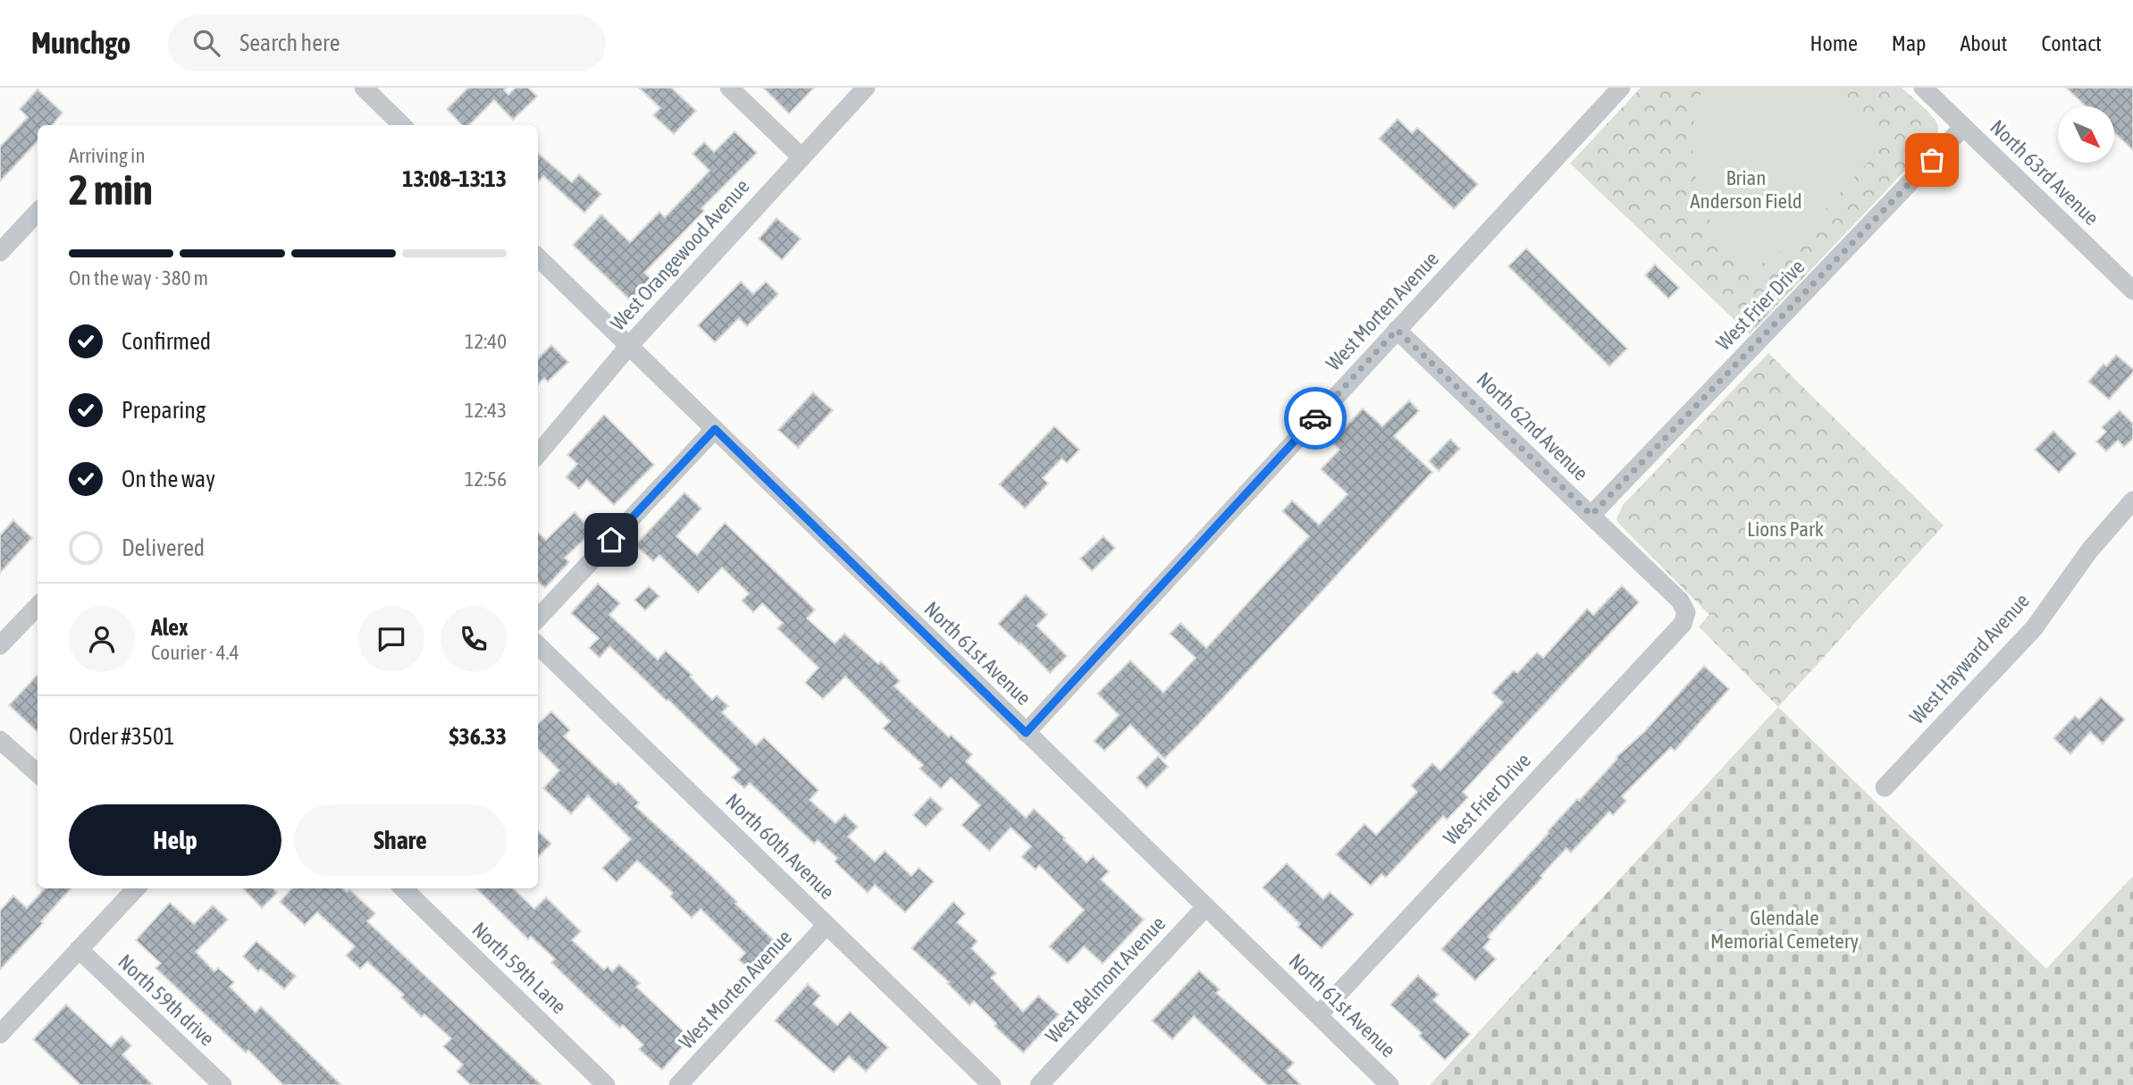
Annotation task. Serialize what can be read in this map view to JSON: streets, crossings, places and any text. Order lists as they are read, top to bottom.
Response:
{
  "streets": {
    "street": [
      "North 63rd Avenue",
      "West Orangewood Avenue",
      "West Frier Drive",
      "West Morten Avenue",
      "North 62nd Avenue",
      "North 61st Avenue",
      "West Hayward Avenue",
      "North 60th Avenue",
      "North 59th Lane",
      "West Belmont Avenue",
      "North 59th drive"
    ]
  },
  "crossings": [
    ["North 63rd Avenue", "West Frier Drive"],
    ["West Orangewood Avenue", "North 61st Avenue"],
    ["West Frier Drive", "North 62nd Avenue"],
    ["West Frier Drive", "North 61st Avenue"],
    ["West Morten Avenue", "North 62nd Avenue"],
    ["West Morten Avenue", "North 61st Avenue"],
    ["West Morten Avenue", "North 60th Avenue"],
    ["North 61st Avenue", "West Belmont Avenue"]
  ],
  "parks": ["Brian Anderson Field", "Lions Park", "Glendale Memorial Cemetery"],
  "north": "bottom right",
  "page": {
    "header": "Munchgo",
    "search": "Search here",
    "nav": [
      "Home",
      "Map",
      "About",
      "Contact"
    ],
    "heading": ["2 min", "Arriving in", "13:08–13:13"],
    "panel": [
      "Alex",
      "Courier · 4.4",
      "Order #3501",
      "$36.33"
    ],
    "bar": "On the way · 380 m",
    "list": [
      ["Confirmed", "12:40"],
      ["Preparing", "12:43"],
      ["On the way", "12:56"],
      "Delivered"
    ],
    "buttons": ["Help", "Share"]
  }
}
